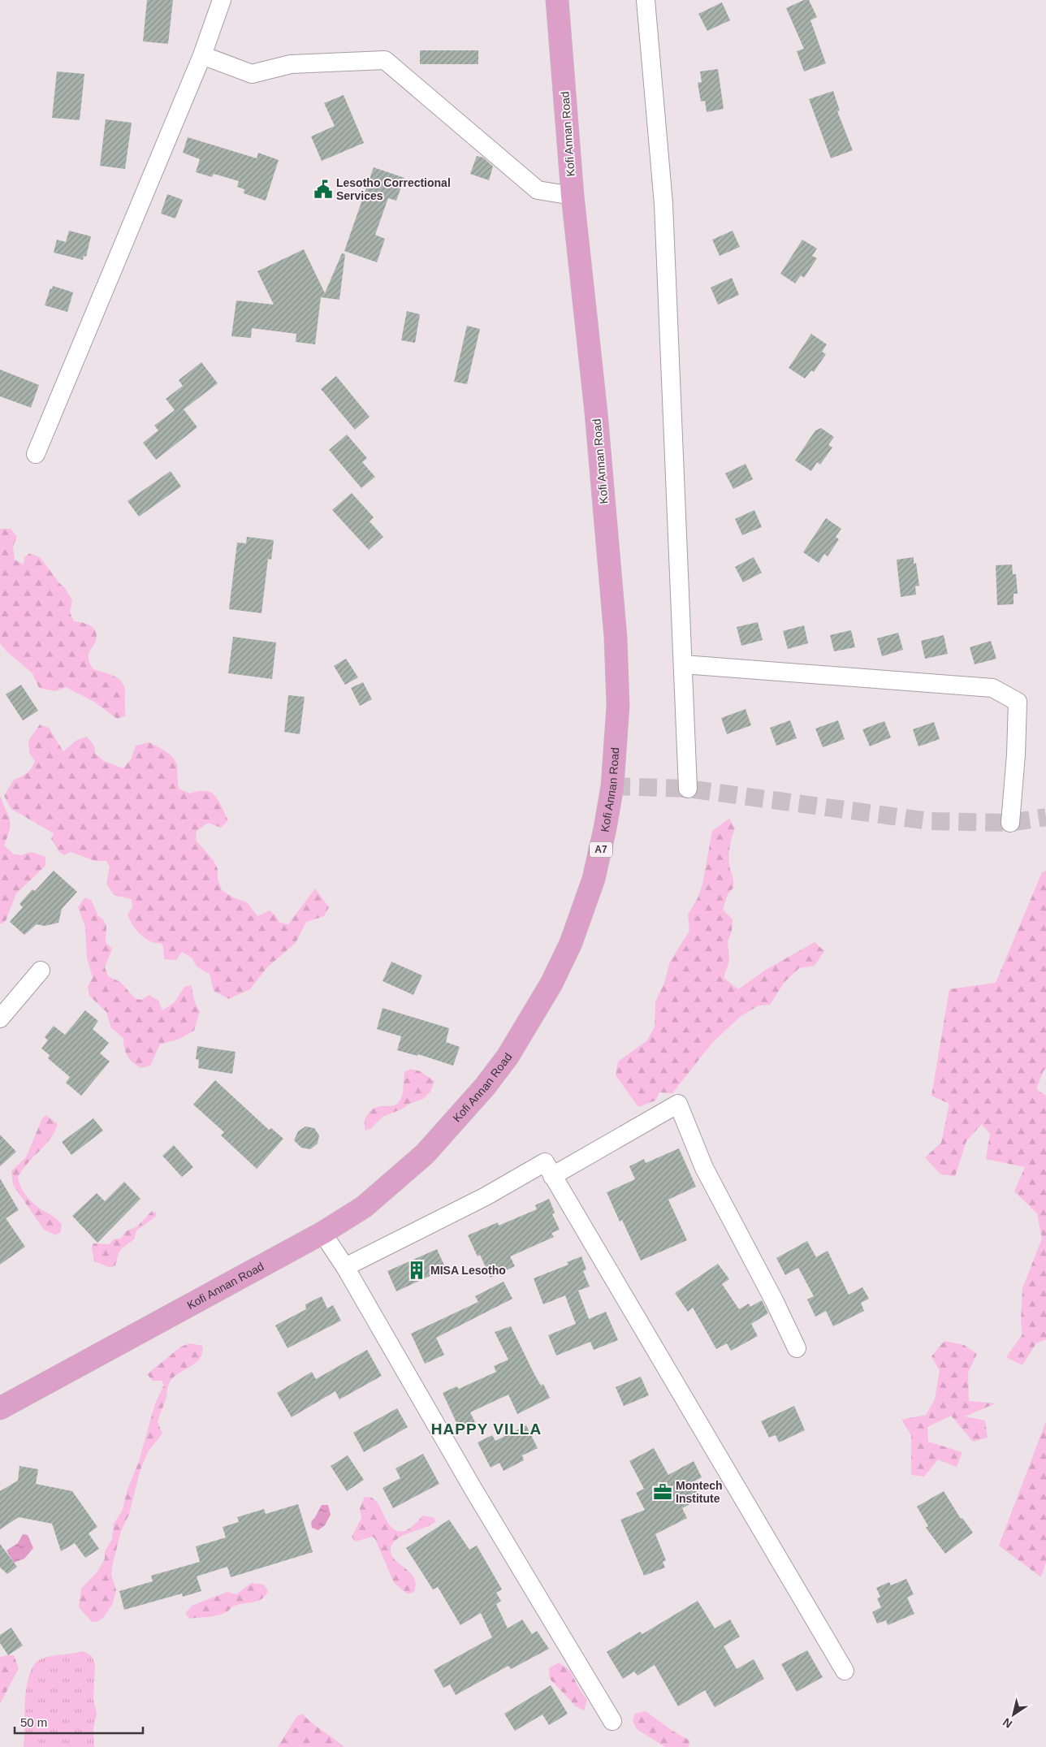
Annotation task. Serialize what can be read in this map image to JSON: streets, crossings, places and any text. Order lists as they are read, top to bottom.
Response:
{
  "streets": {
    "main road": ["Kofi Annan Road", "A7"]
  },
  "districts": ["HAPPY VILLA"],
  "places": {
    "public building": ["Lesotho Correctional Services"],
    "building": ["MISA Lesotho"],
    "office": ["Montech Institute"]
  },
  "scale_bar": "50 m",
  "north": "bottom left"
}
